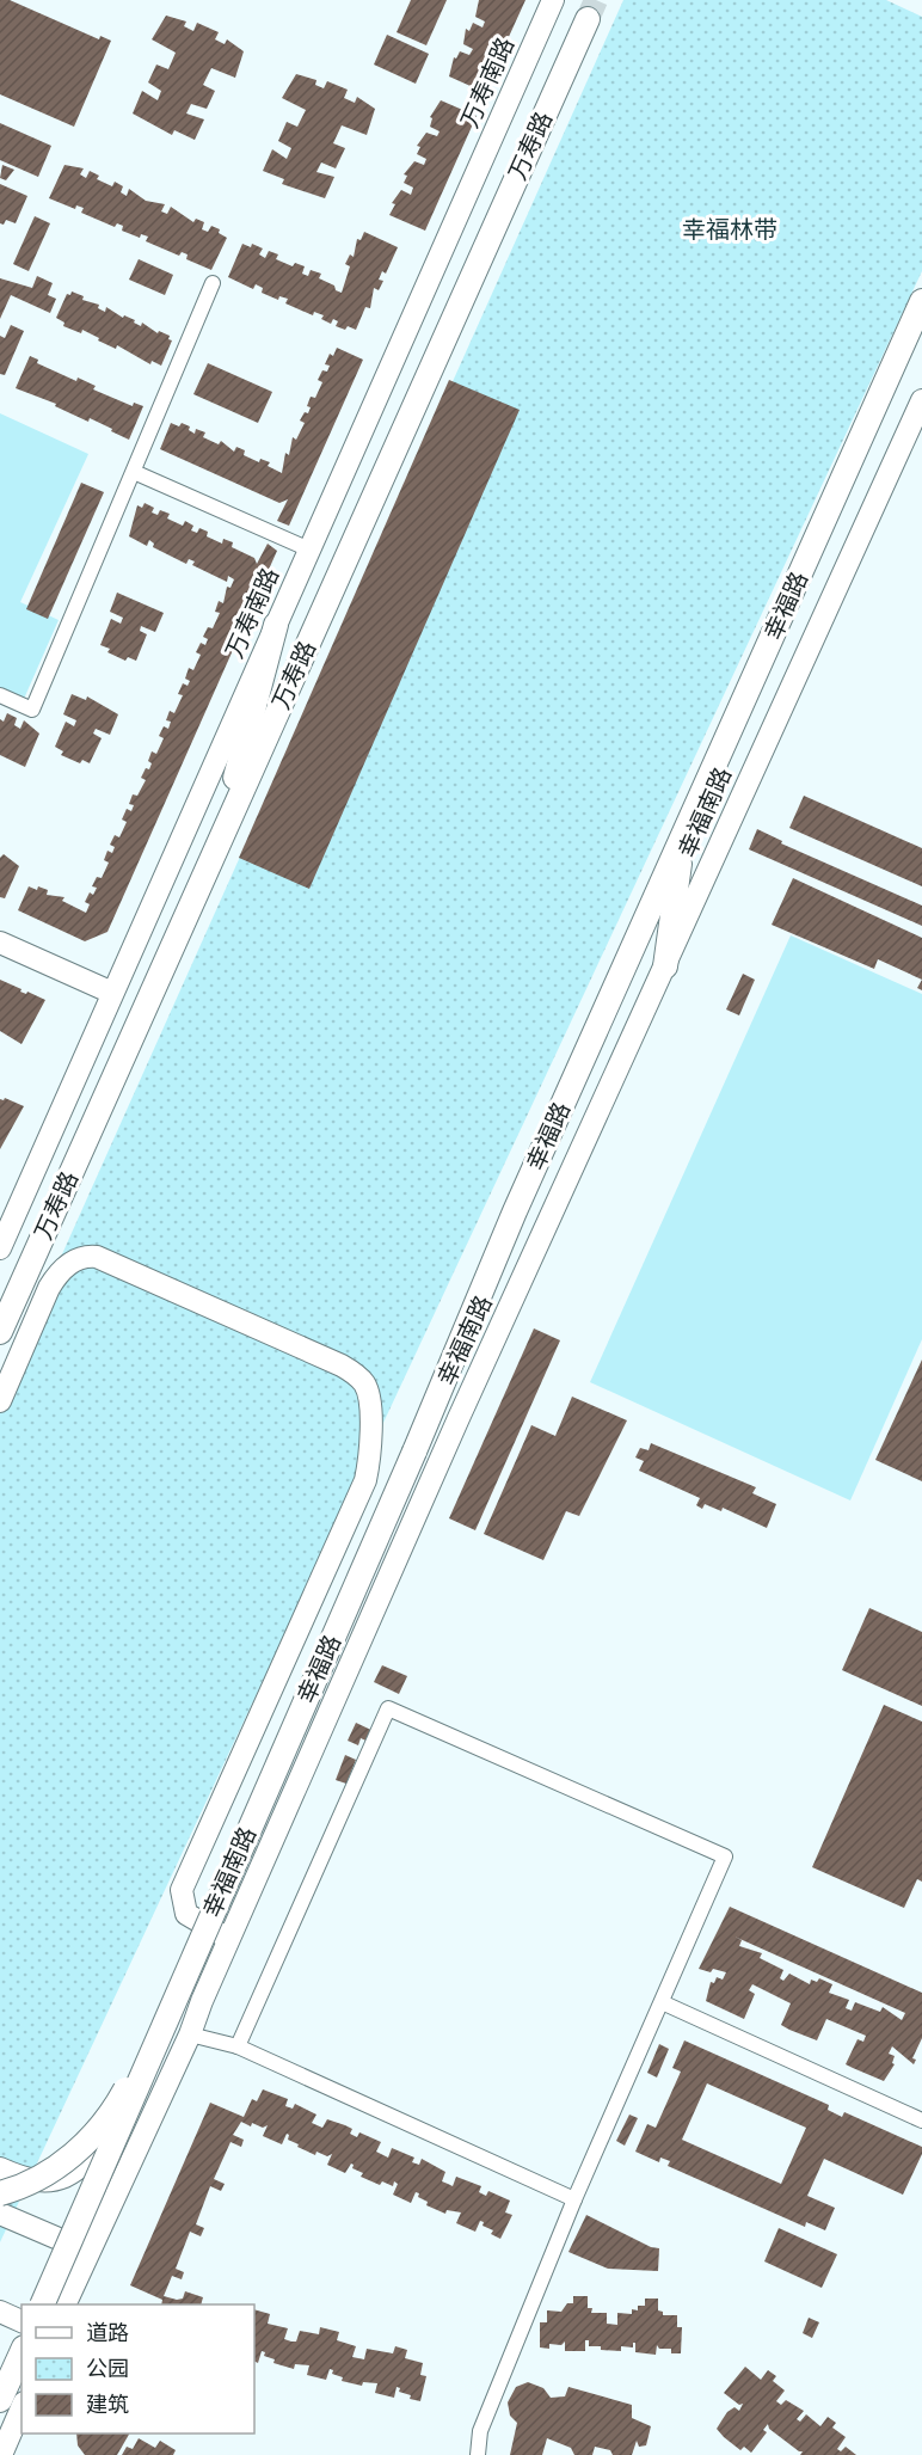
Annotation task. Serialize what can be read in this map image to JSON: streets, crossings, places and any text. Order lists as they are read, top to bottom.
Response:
{
  "streets": {
    "main road": [
      "万寿南路",
      "万寿路",
      "幸福路",
      "幸福南路"
    ]
  },
  "parks": ["幸福林带"],
  "legend": ["道路", "公园", "建筑"]
}
